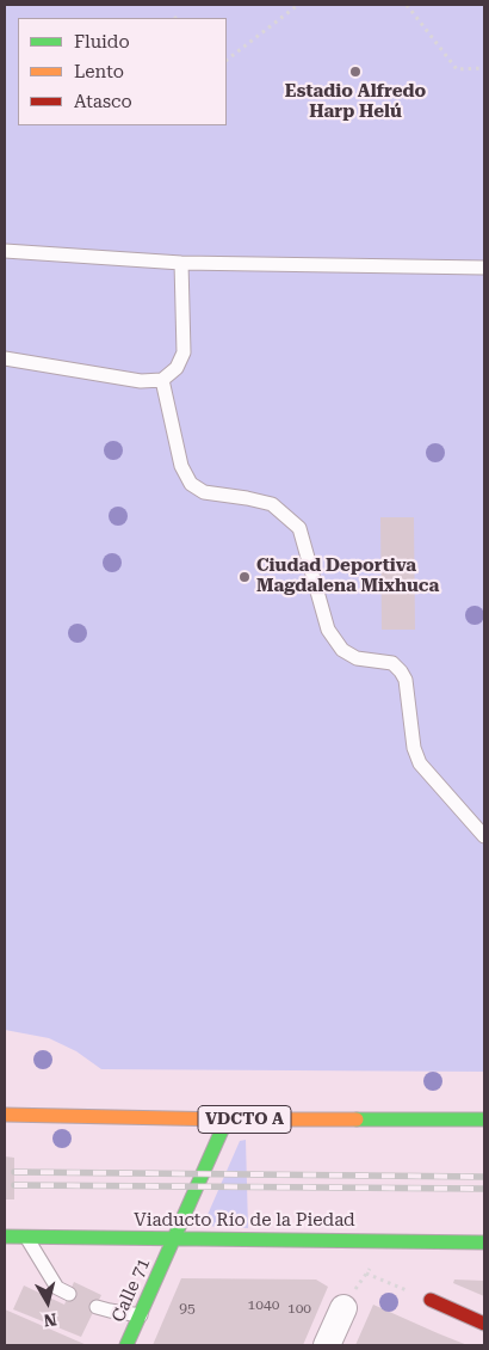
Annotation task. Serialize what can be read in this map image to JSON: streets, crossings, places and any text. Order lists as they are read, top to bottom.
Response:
{
  "streets": {
    "main road": ["VDCTO A", "Viaducto Río de la Piedad", "Calle 71"]
  },
  "crossings": [
    ["VDCTO A", "Calle 71"],
    ["Viaducto Río de la Piedad", "Calle 71"]
  ],
  "places": ["Estadio Alfredo Harp Helú", "Ciudad Deportiva Magdalena Mixhuca"],
  "house_numbers": ["1040", "95", "100"],
  "legend": ["Fluido", "Lento", "Atasco"],
  "north": "bottom"
}
